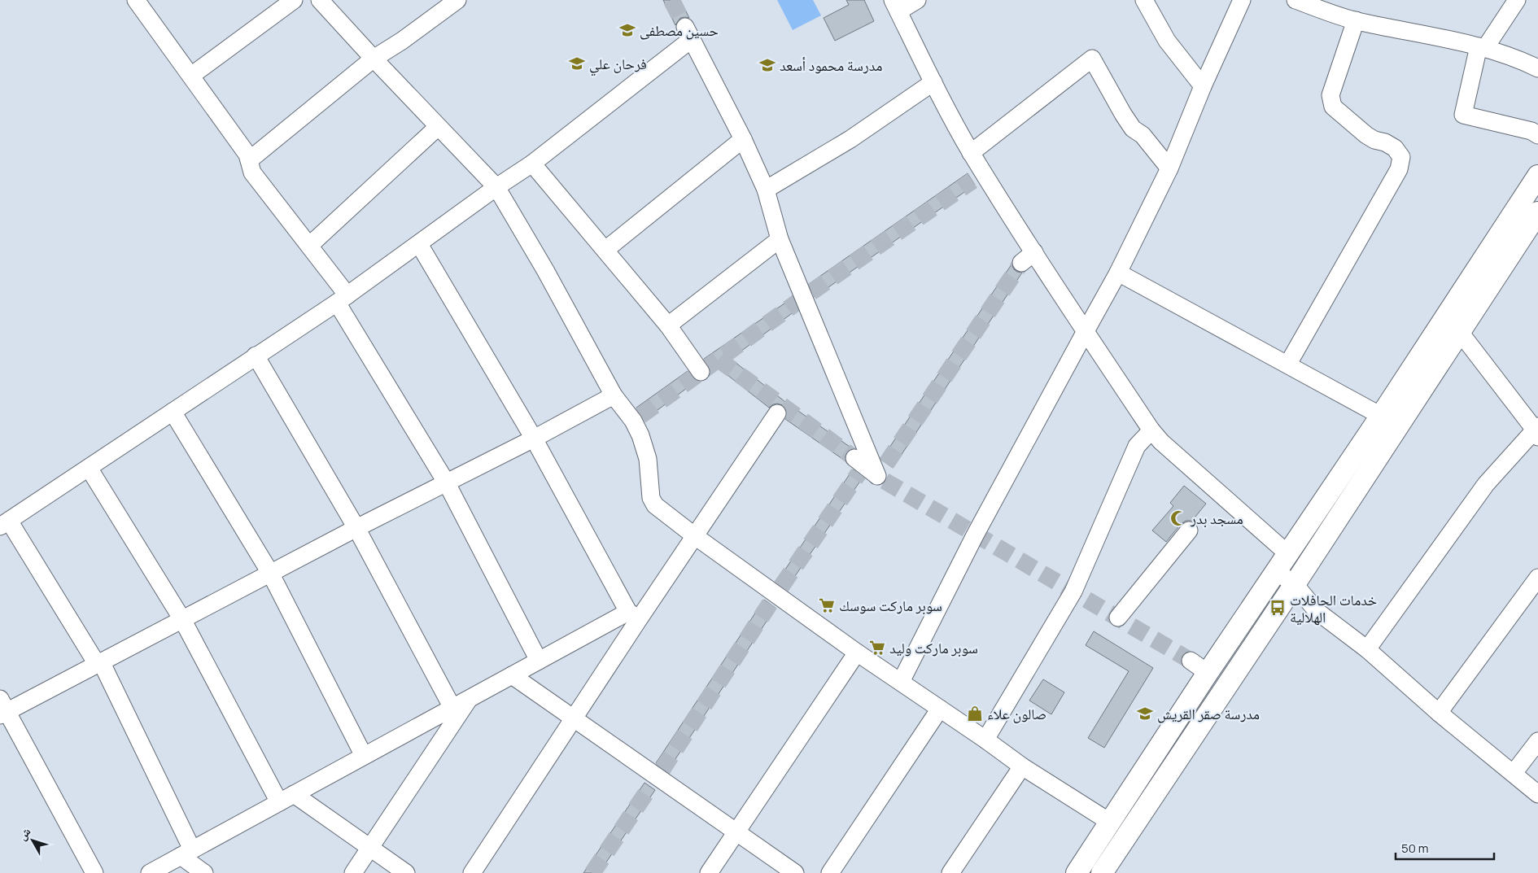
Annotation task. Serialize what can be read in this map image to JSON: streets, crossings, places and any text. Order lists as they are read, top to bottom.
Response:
{
  "places": {
    "school or university": [
      "حسين مصطفى",
      "فرحان علي",
      "مدرسة محمود أسعد",
      "مدرسة صقر القريش"
    ],
    "mosque": ["مسجد بدر"],
    "supermarket": ["سوبر ماركت سوسك", "سوبر ماركت وليد"],
    "bus stop": ["خدمات الحافلات الهلالية"],
    "shop": ["صالون علاء"]
  },
  "scale_bar": "50 m",
  "north": "top left"
}
